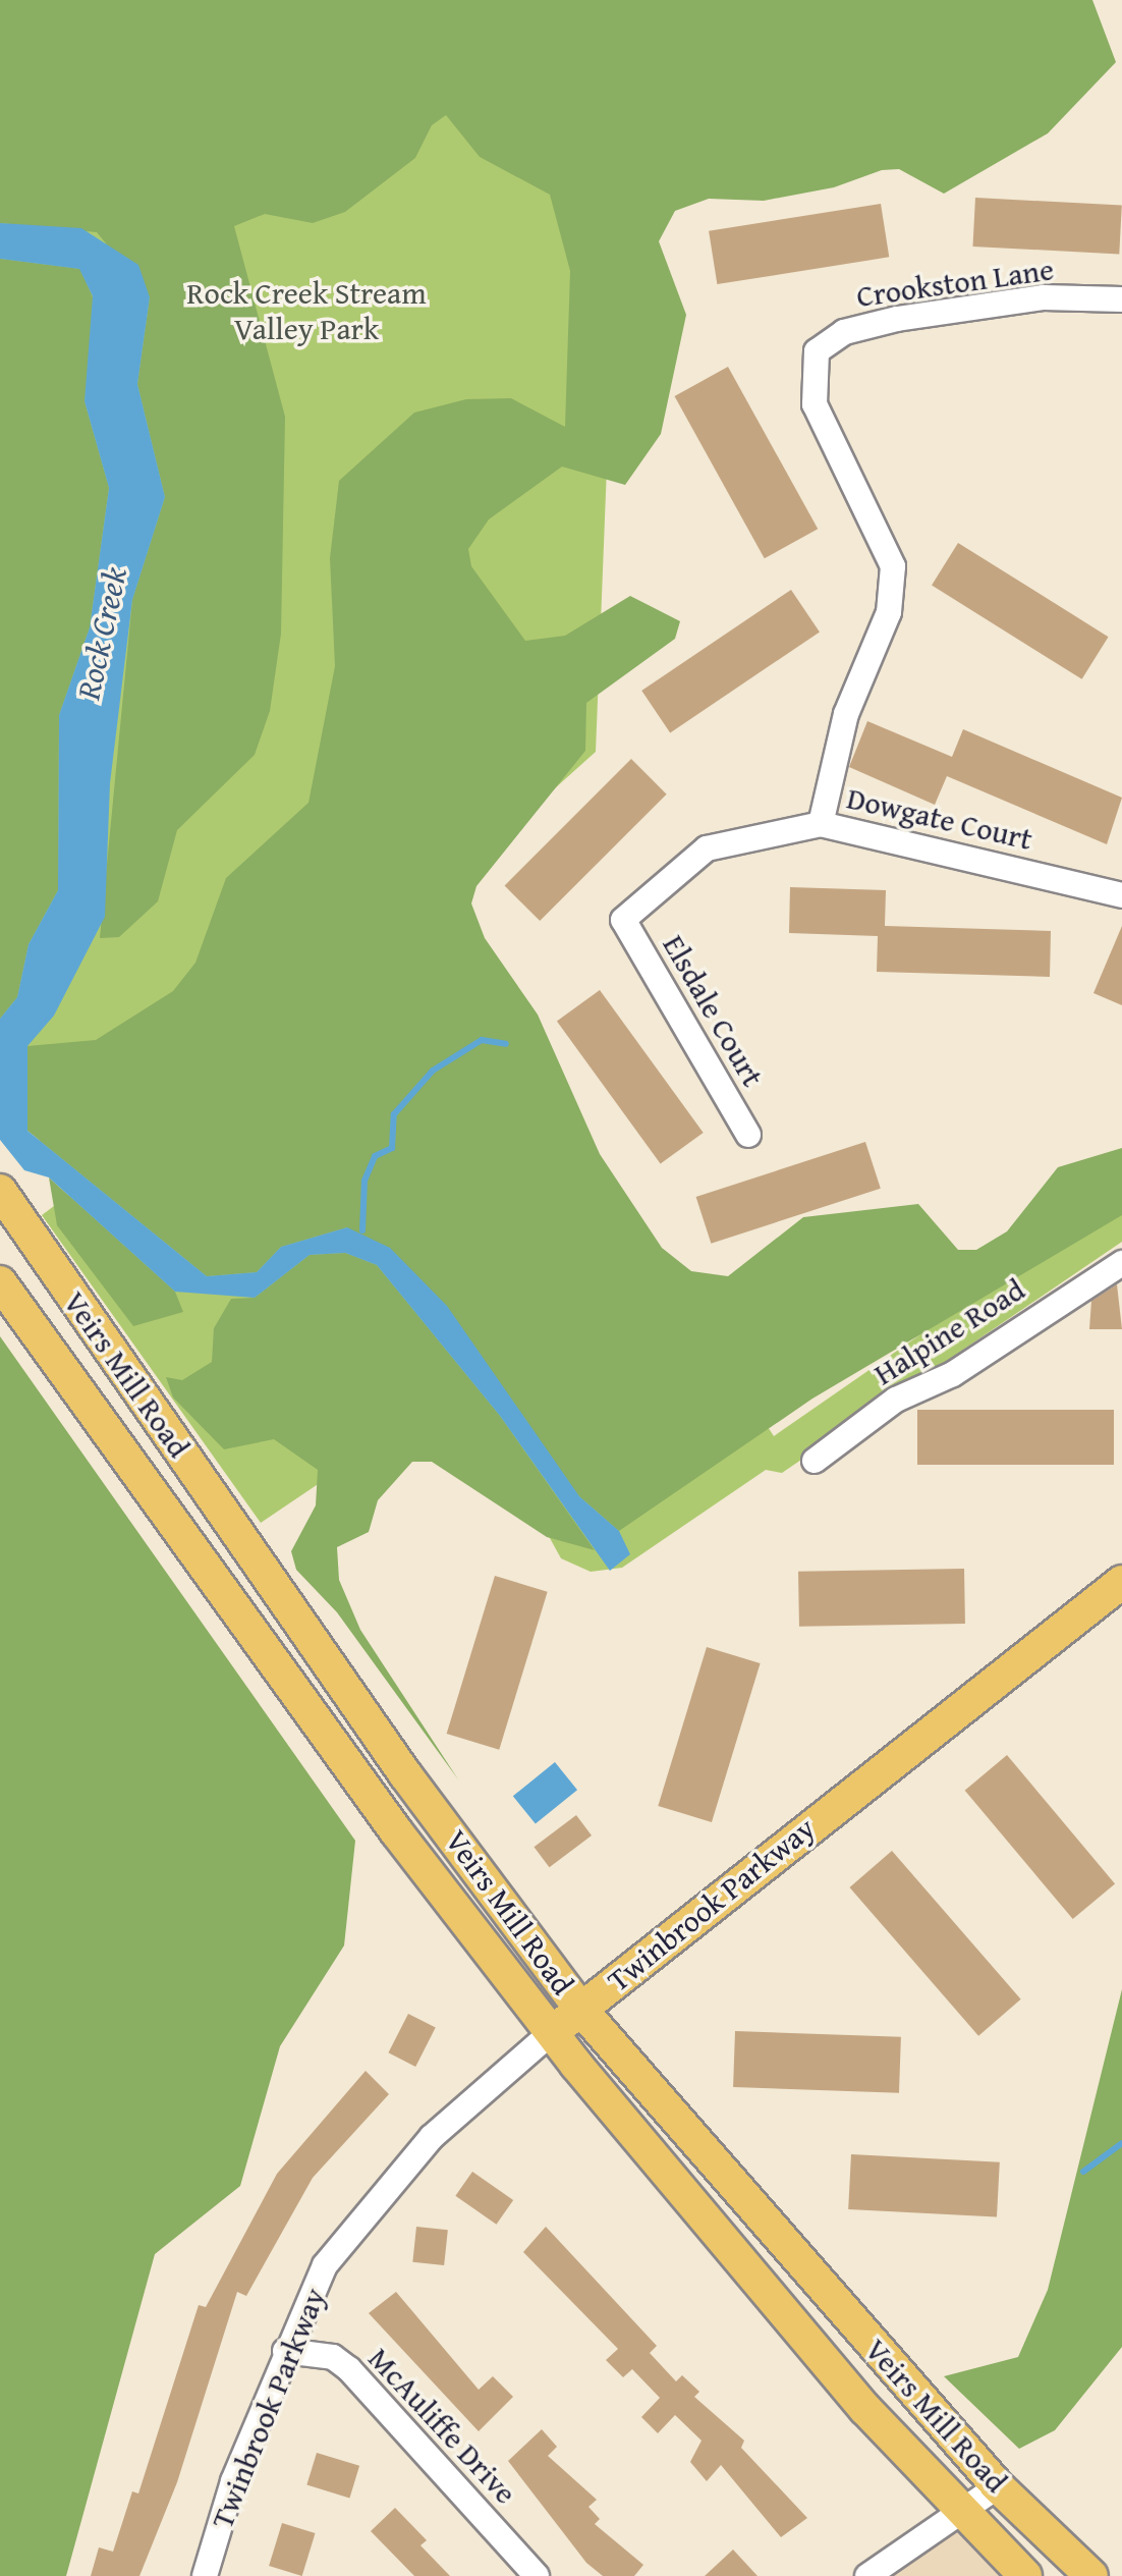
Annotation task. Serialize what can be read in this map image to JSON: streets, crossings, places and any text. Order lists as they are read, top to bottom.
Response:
{
  "streets": {
    "main road": ["Veirs Mill Road", "Twinbrook Parkway"],
    "street": [
      "Crookston Lane",
      "Dowgate Court",
      "Elsdale Court",
      "Halpine Road",
      "McAuliffe Drive"
    ]
  },
  "crossings": [
    ["Crookston Lane", "Dowgate Court"],
    ["Dowgate Court", "Elsdale Court"],
    ["Veirs Mill Road", "Twinbrook Parkway"],
    ["Twinbrook Parkway", "McAuliffe Drive"]
  ],
  "water": ["Rock Creek"],
  "parks": ["Rock Creek Stream Valley Park"]
}
